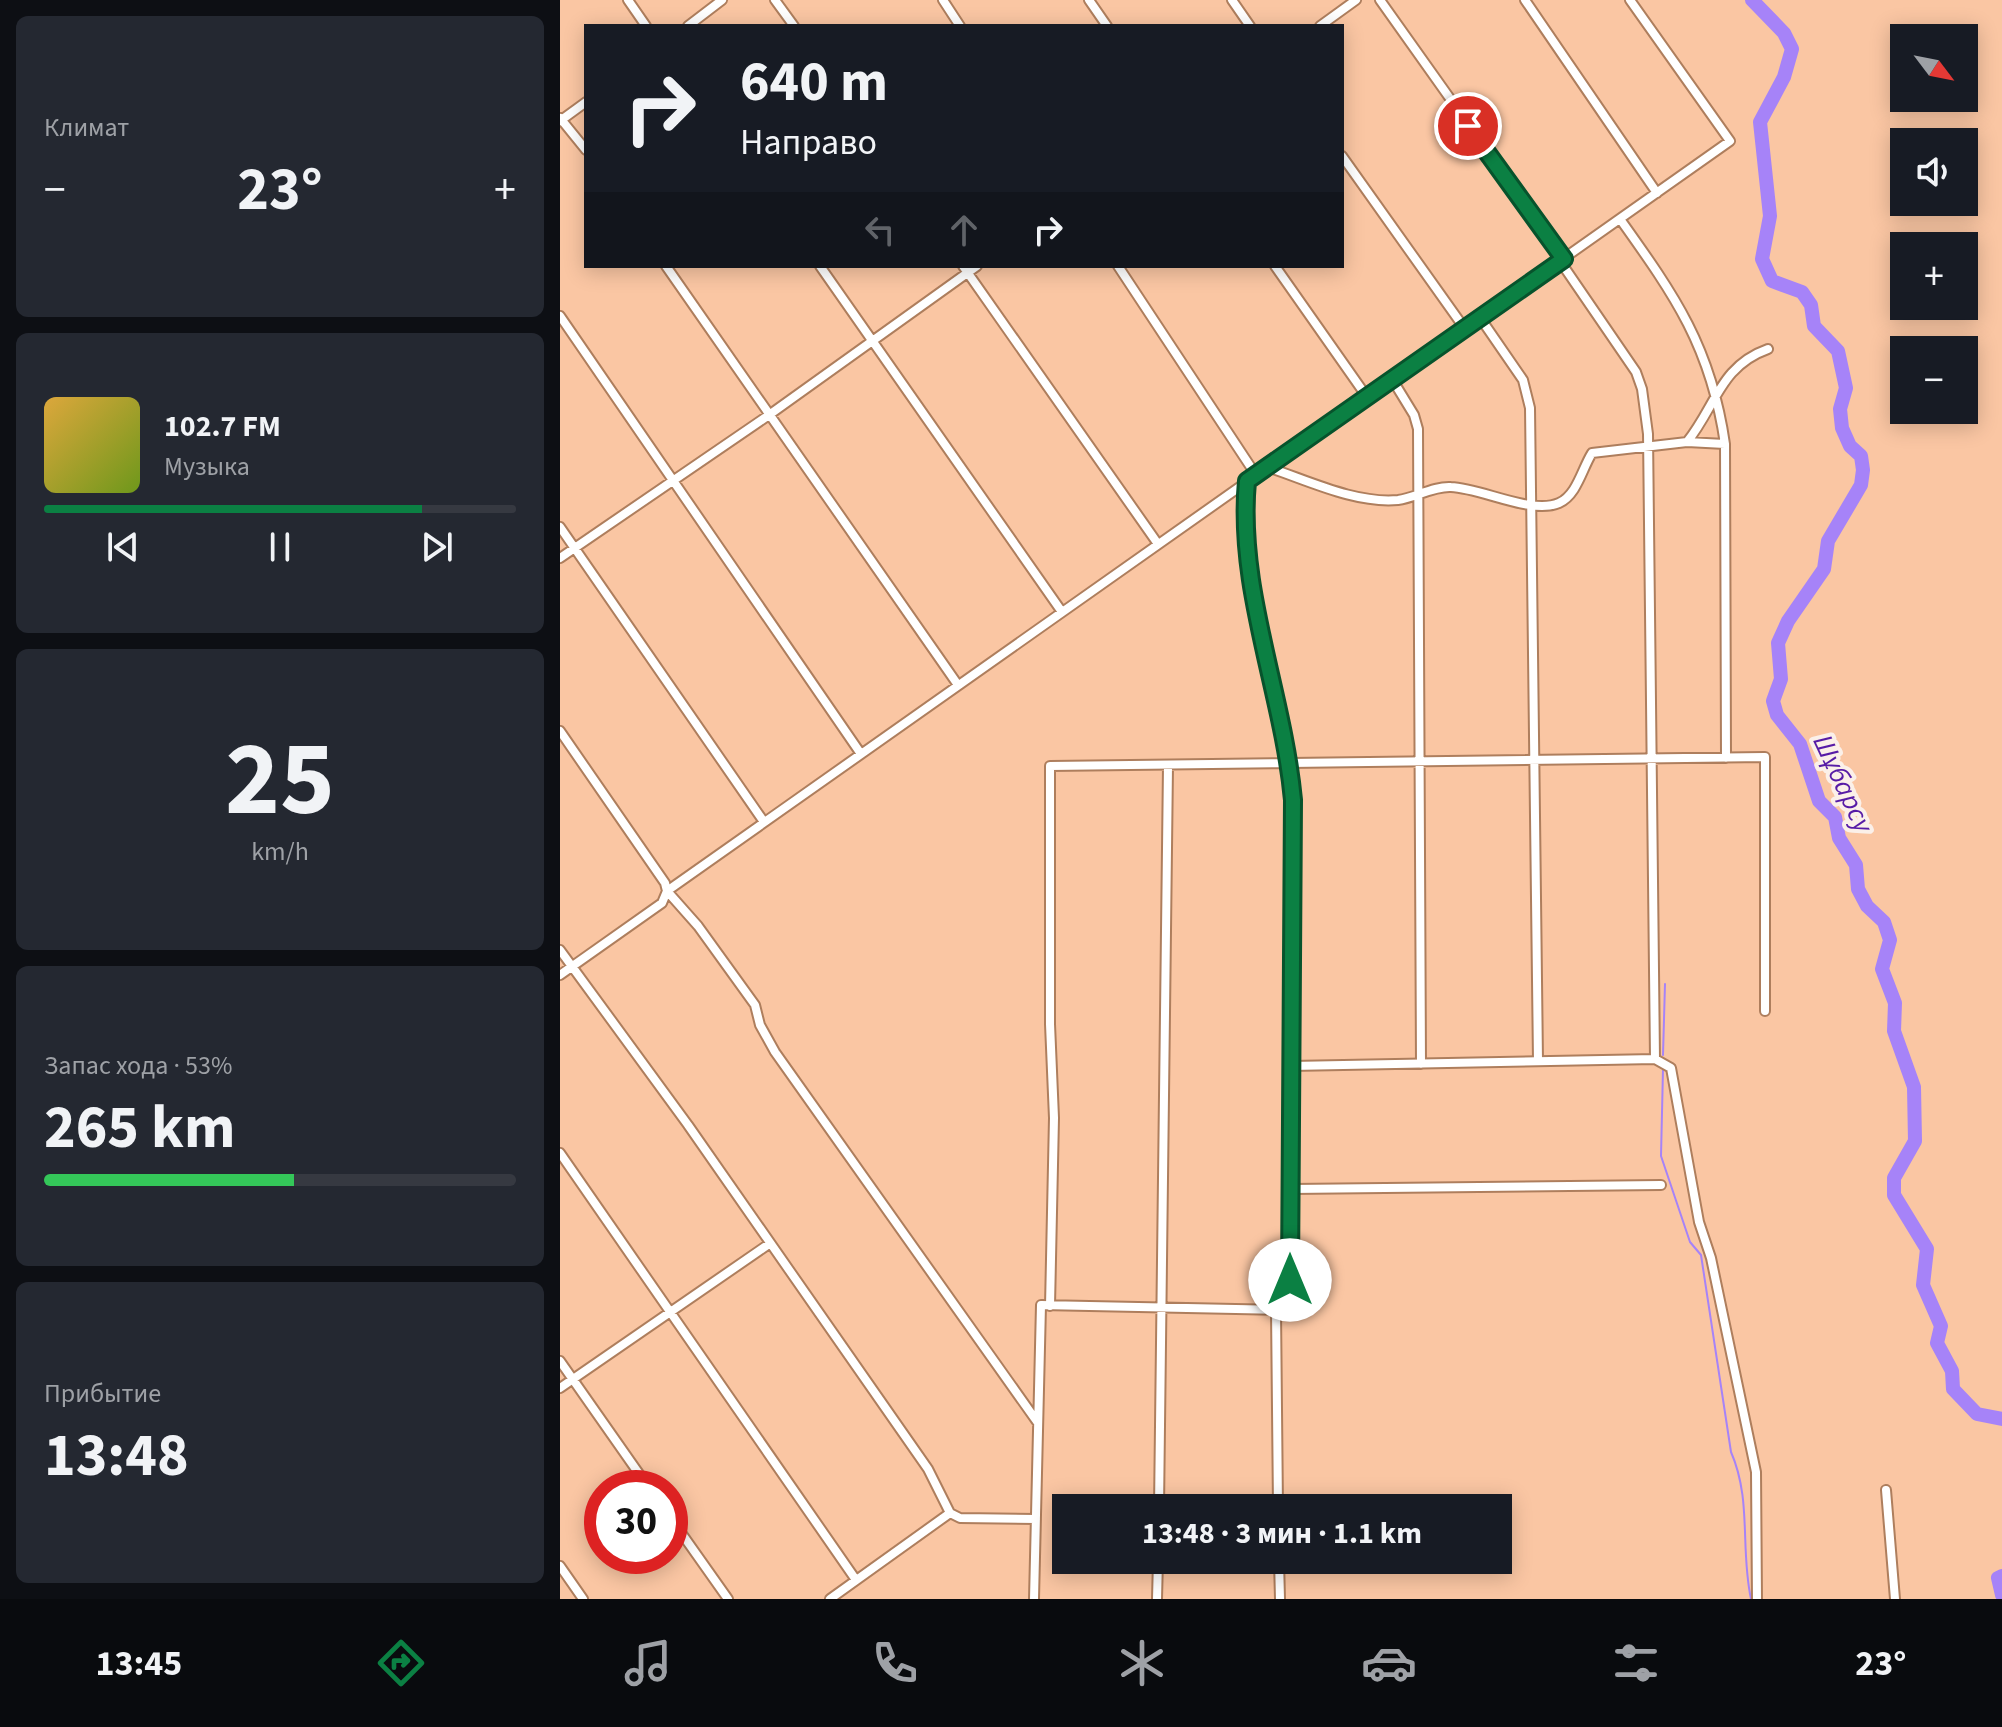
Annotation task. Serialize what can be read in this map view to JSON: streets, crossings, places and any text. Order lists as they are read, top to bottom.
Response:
{
  "water": ["Шұбарсу"],
  "north": "bottom right",
  "page": {
    "tile": [
      "Климат",
      ["25", "km/h"],
      ["Запас хода · 53%", "265 km"],
      ["Прибытие", "13:48"]
    ],
    "map_buttons": ["+", "−"],
    "turn": ["640 m", "Направо"],
    "heat": ["−", "23°", "+"],
    "song": ["102.7 FM", "Музыка"],
    "limit": "30",
    "trip": "13:48 · 3 мин · 1.1 km",
    "tabs": ["13:45", "23°"]
  }
}
